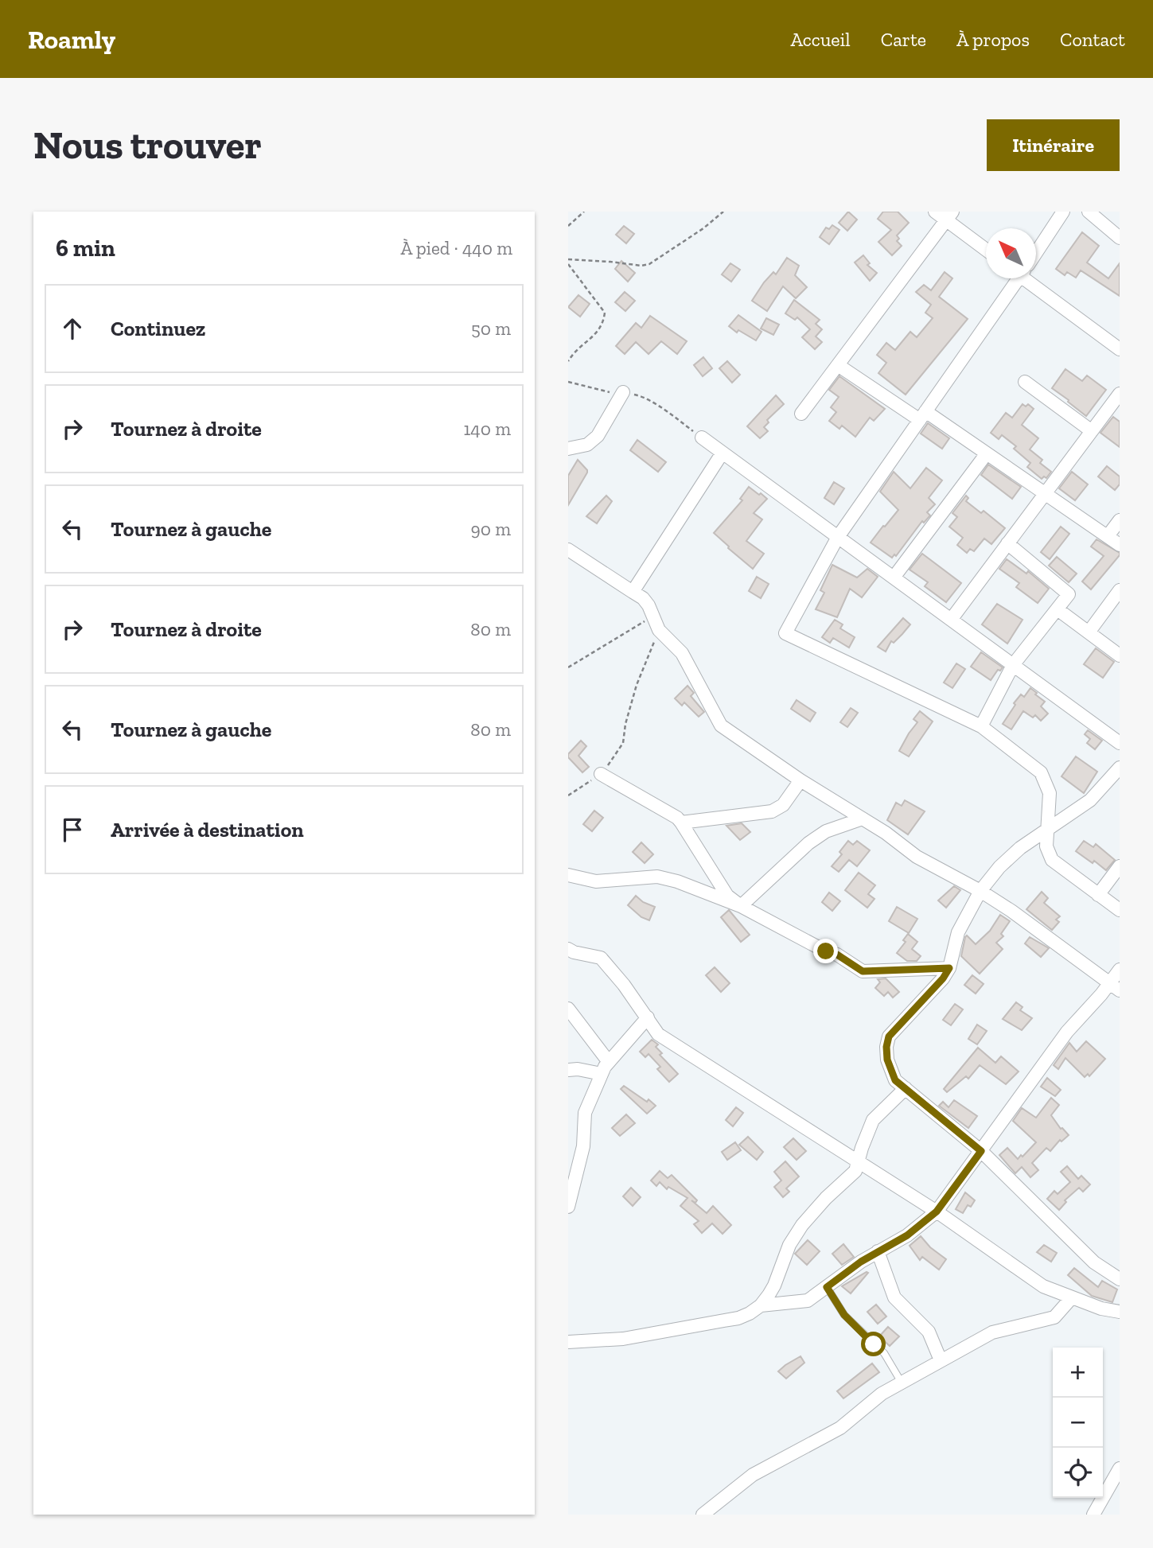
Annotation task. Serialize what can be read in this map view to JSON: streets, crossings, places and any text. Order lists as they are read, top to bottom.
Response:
{
  "north": "top left",
  "page": {
    "header": "Roamly",
    "nav": [
      "Accueil",
      "Carte",
      "À propos",
      "Contact"
    ],
    "buttons": "Itinéraire",
    "title": "Nous trouver",
    "heading": ["6 min", "À pied · 440 m"],
    "list": [
      ["Continuez", "50 m"],
      ["Tournez à droite", "140 m"],
      ["Tournez à gauche", "90 m"],
      ["Tournez à droite", "80 m"],
      ["Tournez à gauche", "80 m"],
      "Arrivée à destination"
    ],
    "map_buttons": ["+", "−"]
  }
}
